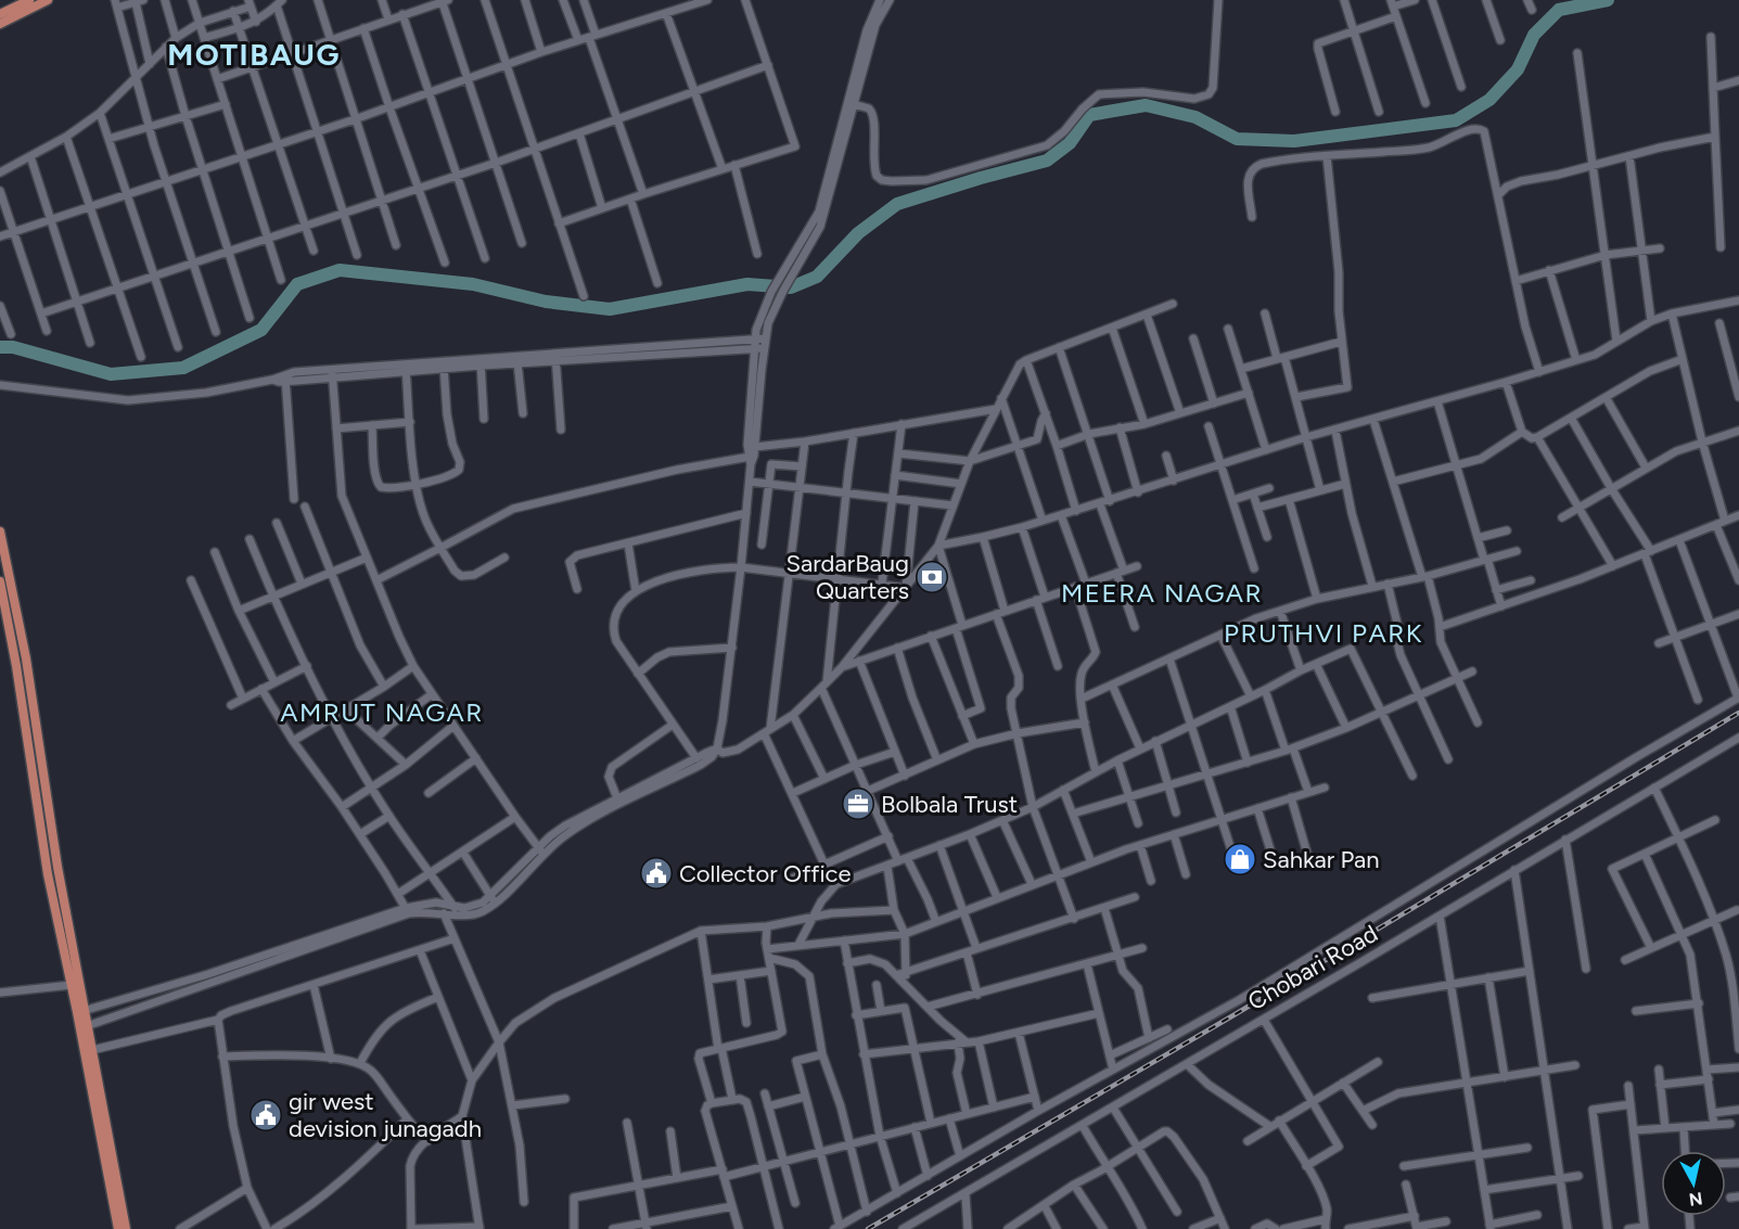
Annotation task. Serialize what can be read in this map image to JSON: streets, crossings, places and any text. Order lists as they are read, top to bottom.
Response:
{
  "streets": {
    "street": ["Chobari Road"]
  },
  "districts": [
    "MOTIBAUG",
    "MEERA NAGAR",
    "PRUTHVI PARK",
    "AMRUT NAGAR"
  ],
  "places": {
    "bank": ["SardarBaug Quarters"],
    "office": ["Bolbala Trust"],
    "shop": ["Sahkar Pan"],
    "public building": ["Collector Office", "gir west devision junagadh"]
  },
  "north": "bottom"
}
